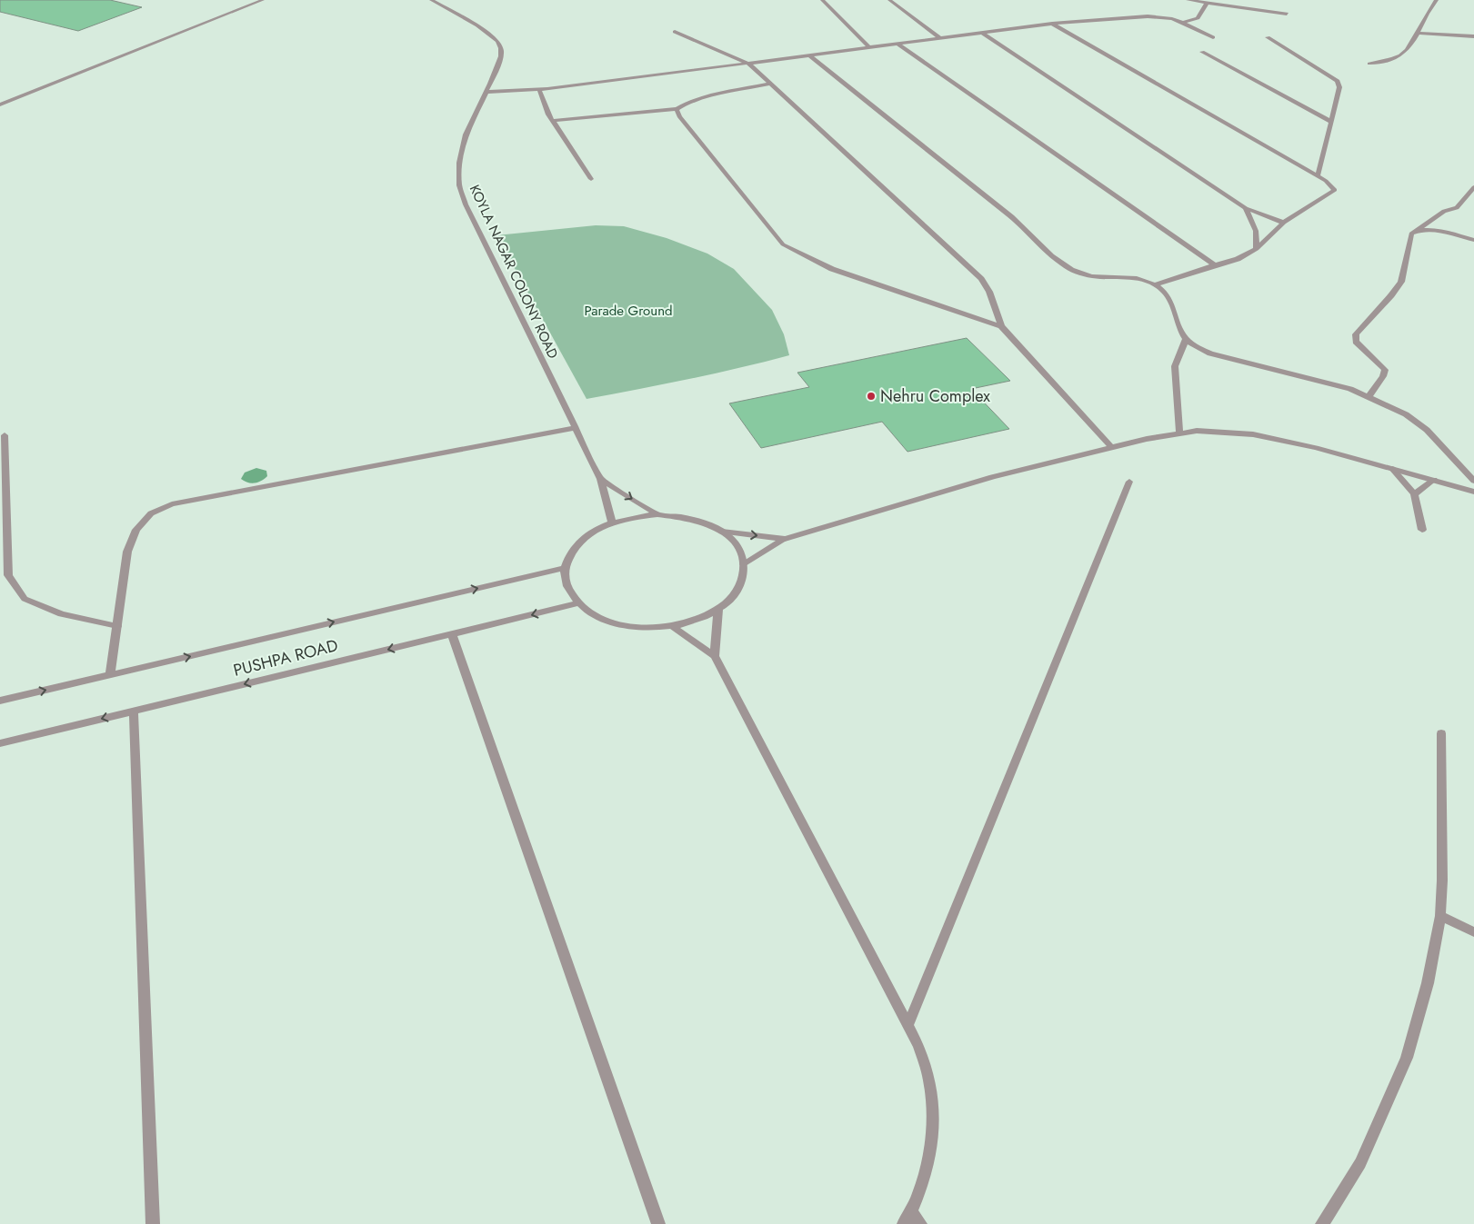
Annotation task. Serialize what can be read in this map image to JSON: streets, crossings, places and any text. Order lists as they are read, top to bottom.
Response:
{
  "streets": {
    "street": ["KOYLA NAGAR COLONY ROAD", "PUSHPA ROAD"]
  },
  "crossings": [
    ["KOYLA NAGAR COLONY ROAD", "PUSHPA ROAD"]
  ],
  "parks": ["Parade Ground"],
  "places": ["Nehru Complex"]
}
